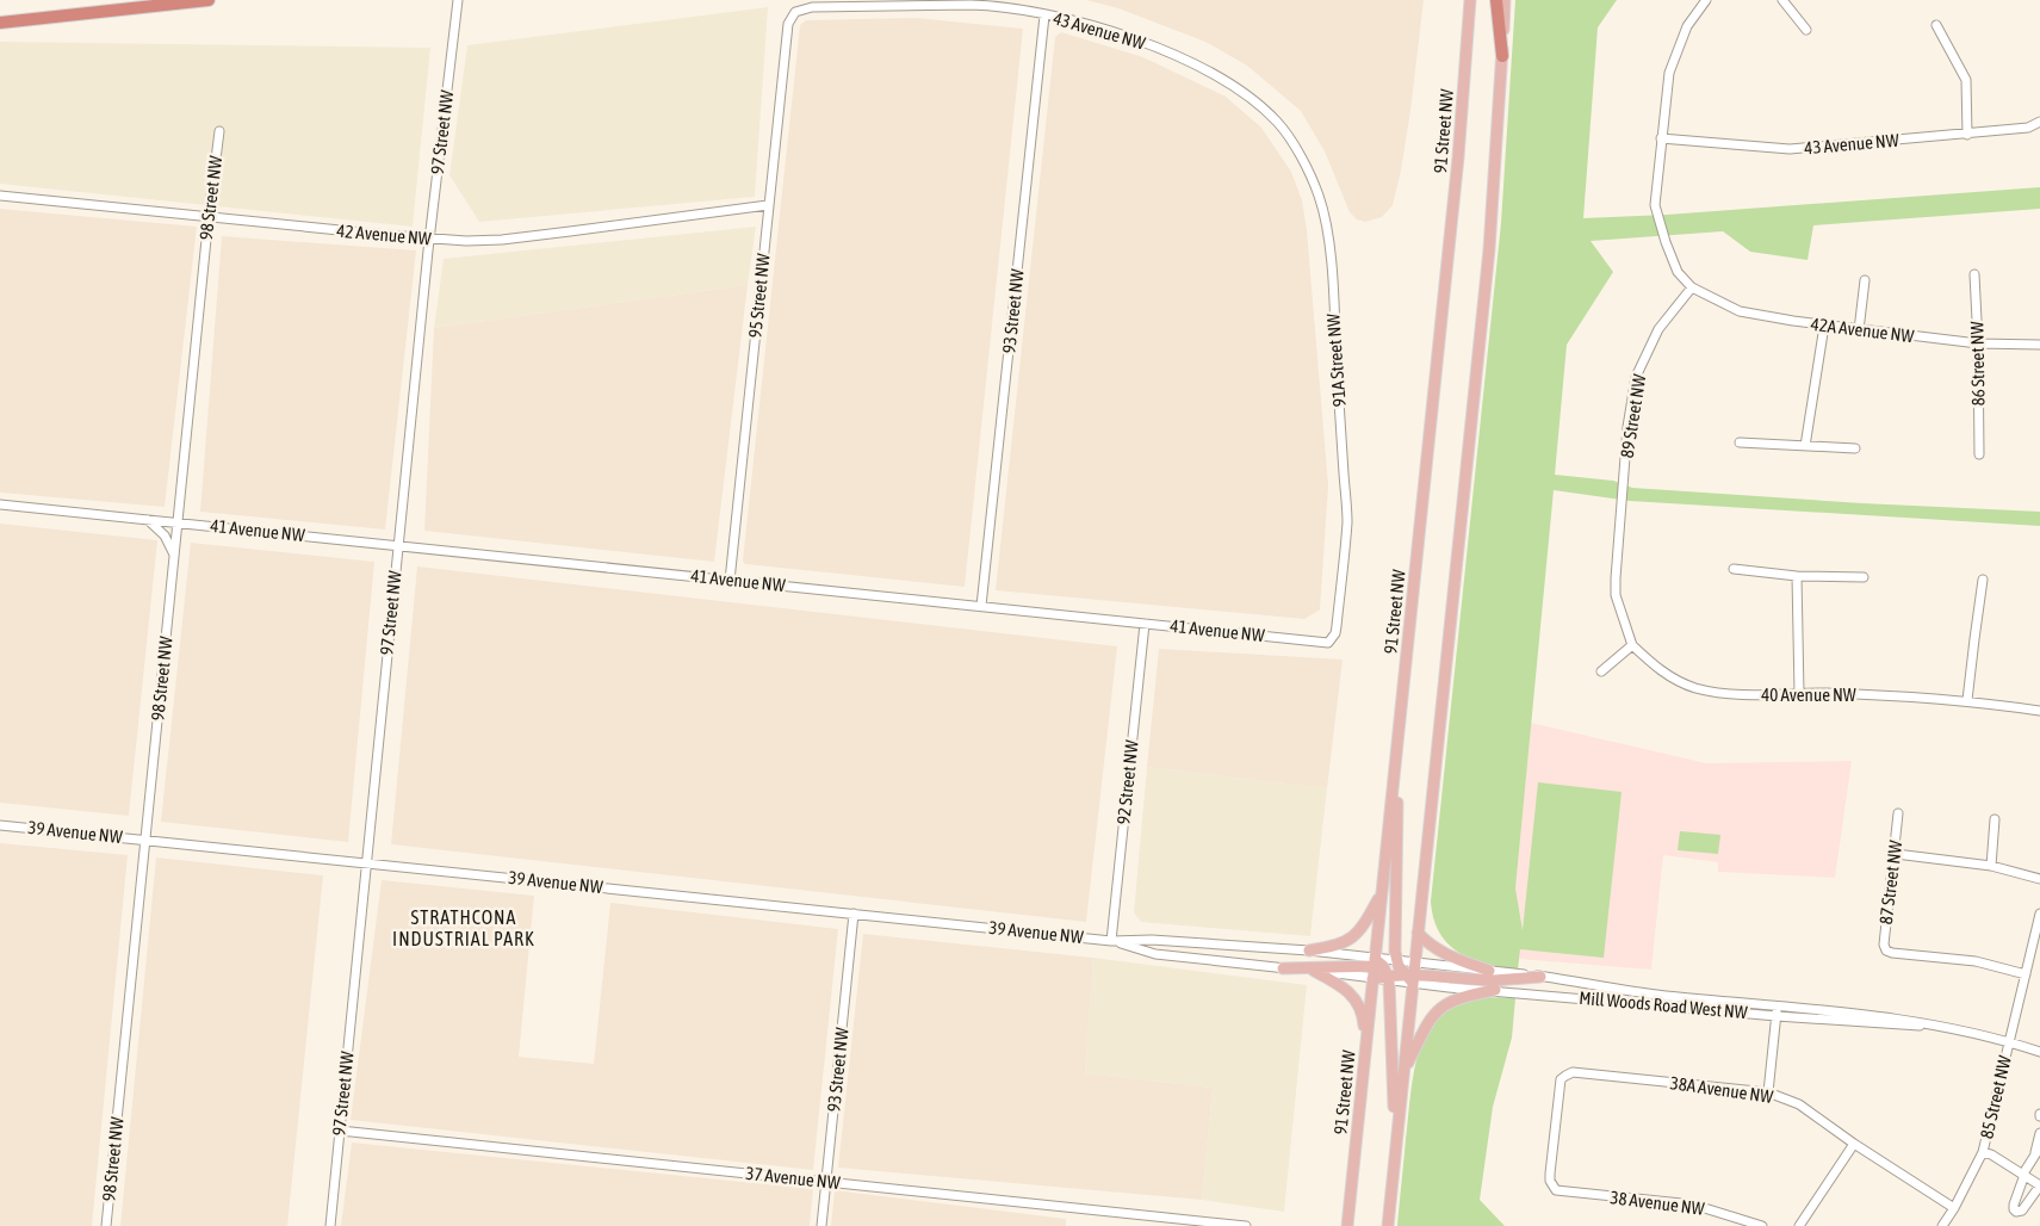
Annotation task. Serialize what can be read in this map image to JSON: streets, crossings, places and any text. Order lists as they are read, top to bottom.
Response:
{
  "streets": {
    "main road": ["91 Street NW"],
    "street": [
      "43 Avenue NW",
      "97 Street NW",
      "98 Street NW",
      "42 Avenue NW",
      "95 Street NW",
      "93 Street NW",
      "42A Avenue NW",
      "91A Street NW",
      "86 Street NW",
      "89 Street NW",
      "41 Avenue NW",
      "40 Avenue NW",
      "92 Street NW",
      "39 Avenue NW",
      "87 Street NW",
      "Mill Woods Road West NW",
      "38A Avenue NW",
      "85 Street NW",
      "37 Avenue NW",
      "38 Avenue NW"
    ]
  },
  "crossings": [
    ["43 Avenue NW", "95 Street NW"],
    ["43 Avenue NW", "93 Street NW"],
    ["43 Avenue NW", "91A Street NW"],
    ["91 Street NW", "39 Avenue NW"],
    ["91 Street NW", "Mill Woods Road West NW"],
    ["97 Street NW", "42 Avenue NW"],
    ["97 Street NW", "41 Avenue NW"],
    ["97 Street NW", "39 Avenue NW"],
    ["97 Street NW", "37 Avenue NW"],
    ["98 Street NW", "42 Avenue NW"],
    ["98 Street NW", "41 Avenue NW"],
    ["98 Street NW", "39 Avenue NW"],
    ["42 Avenue NW", "95 Street NW"],
    ["95 Street NW", "41 Avenue NW"],
    ["93 Street NW", "41 Avenue NW"],
    ["93 Street NW", "39 Avenue NW"],
    ["93 Street NW", "37 Avenue NW"],
    ["42A Avenue NW", "86 Street NW"],
    ["42A Avenue NW", "89 Street NW"],
    ["91A Street NW", "41 Avenue NW"],
    ["89 Street NW", "40 Avenue NW"],
    ["41 Avenue NW", "92 Street NW"],
    ["92 Street NW", "39 Avenue NW"],
    ["39 Avenue NW", "Mill Woods Road West NW"],
    ["87 Street NW", "85 Street NW"],
    ["Mill Woods Road West NW", "85 Street NW"],
    ["38A Avenue NW", "85 Street NW"],
    ["38A Avenue NW", "38 Avenue NW"]
  ],
  "districts": ["STRATHCONA INDUSTRIAL PARK"]
}
